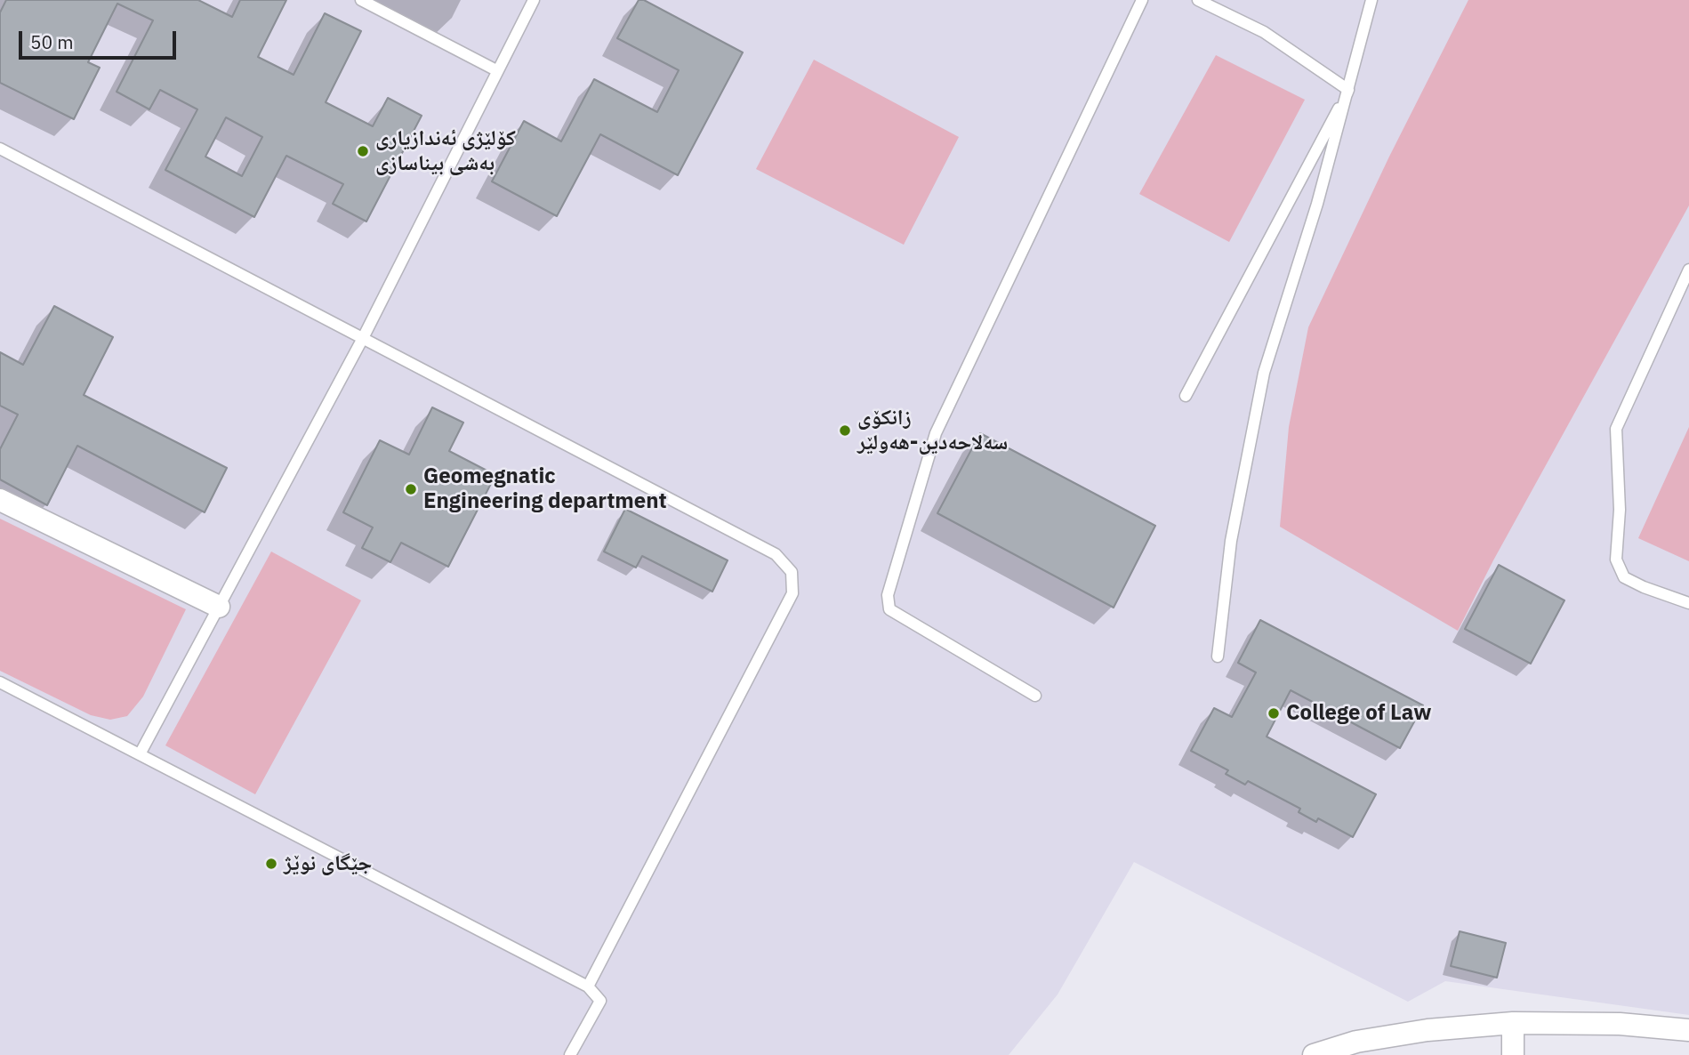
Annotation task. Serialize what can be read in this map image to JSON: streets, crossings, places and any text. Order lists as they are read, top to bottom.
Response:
{
  "places": [
    "کۆلێژی ئەندازیاری بەشی بیناسازی",
    "زانکۆی سەلاحەدین-هەولێر",
    "Geomegnatic Engineering department",
    "College of Law",
    "جێگای نوێژ"
  ],
  "scale_bar": "50 m"
}
